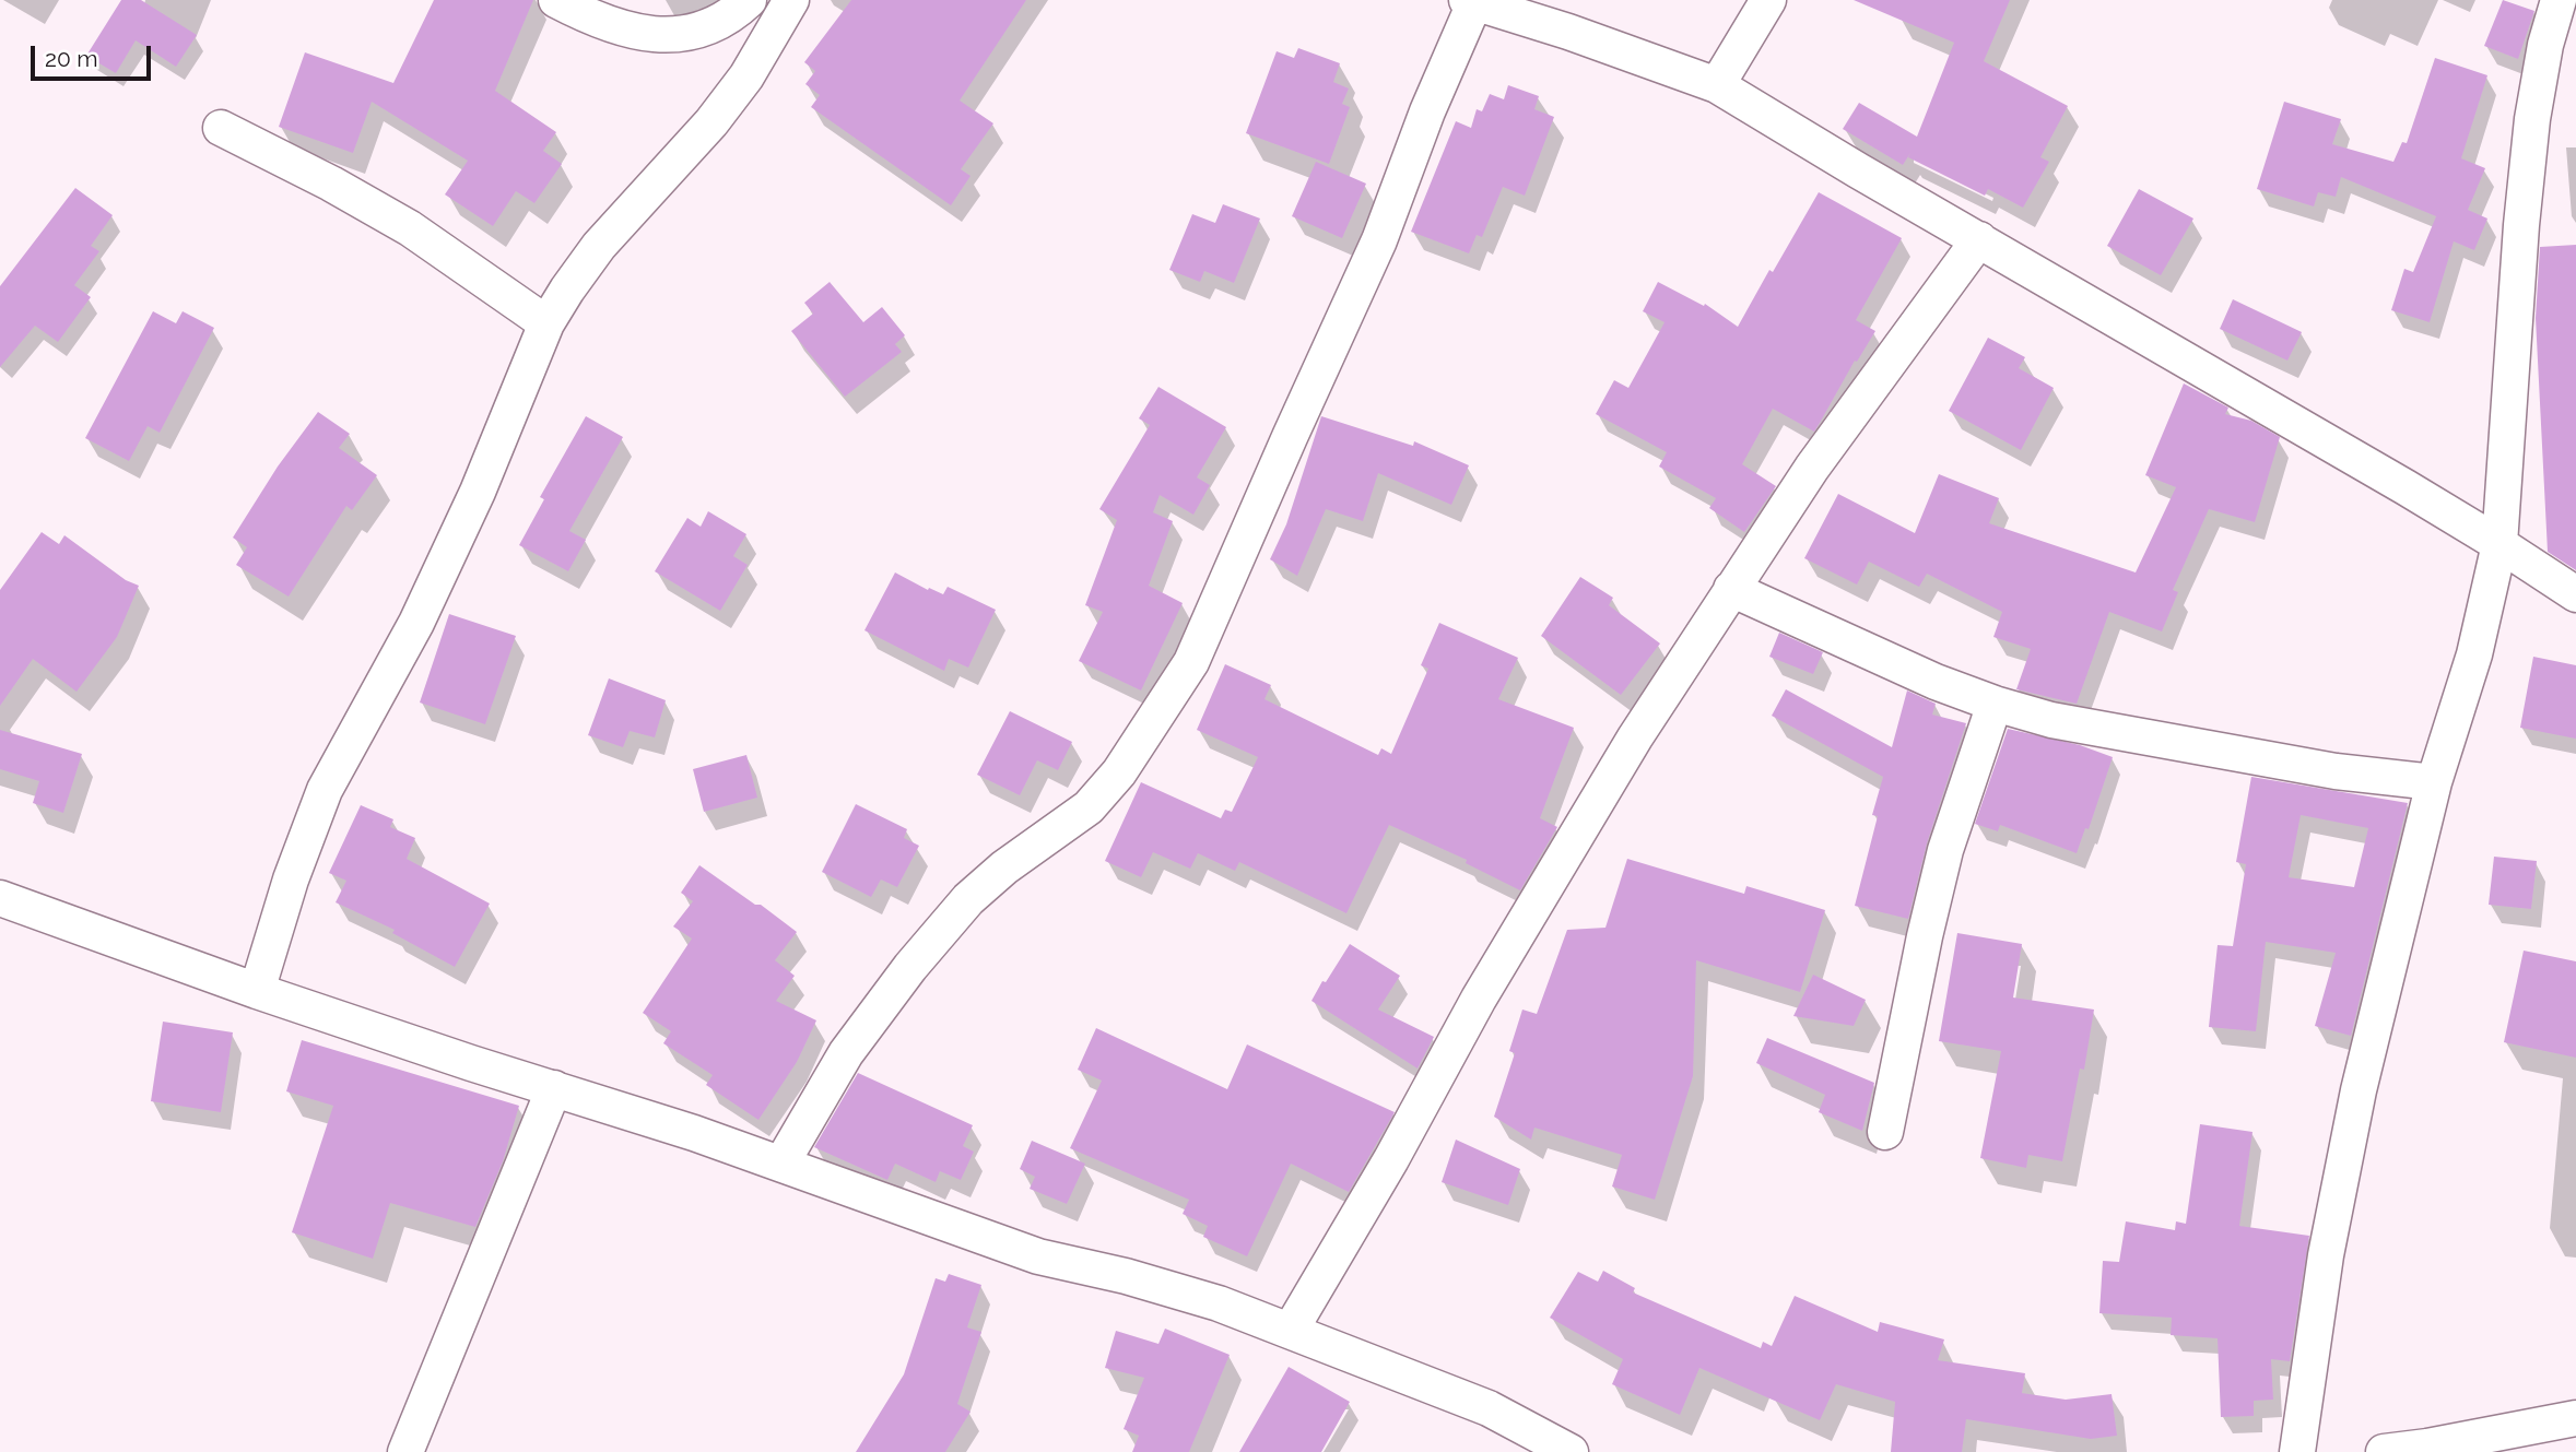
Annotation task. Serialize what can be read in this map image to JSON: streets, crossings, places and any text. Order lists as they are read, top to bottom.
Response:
{
  "scale_bar": "20 m"
}
